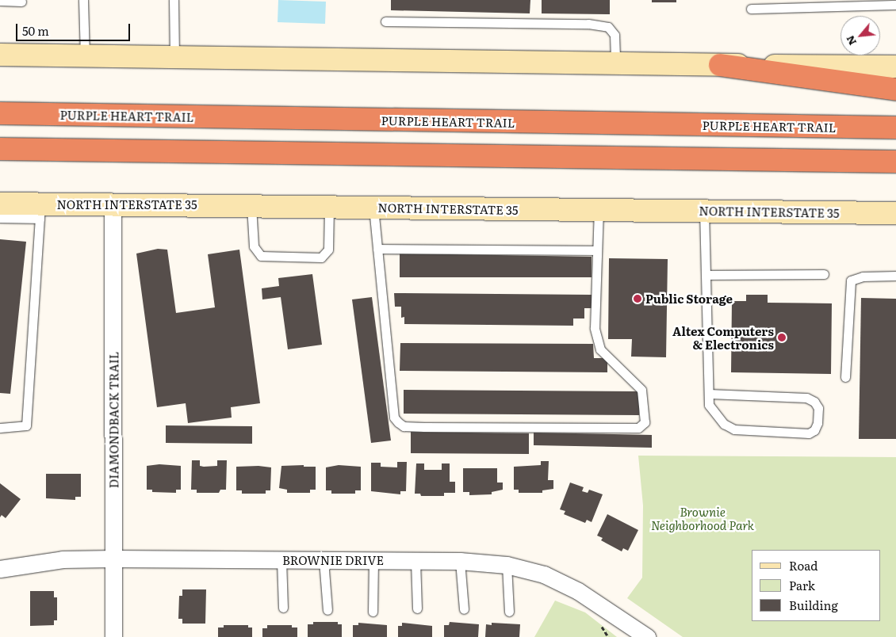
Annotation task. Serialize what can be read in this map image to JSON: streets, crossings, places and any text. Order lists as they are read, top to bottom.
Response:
{
  "streets": {
    "highway": ["PURPLE HEART TRAIL"],
    "main road": ["NORTH INTERSTATE 35"],
    "street": ["DIAMONDBACK TRAIL", "BROWNIE DRIVE"]
  },
  "crossings": [
    ["NORTH INTERSTATE 35", "DIAMONDBACK TRAIL"],
    ["DIAMONDBACK TRAIL", "BROWNIE DRIVE"]
  ],
  "parks": ["Brownie Neighborhood Park"],
  "places": ["Public Storage", "Altex Computers & Electronics"],
  "legend": ["Road", "Park", "Building"],
  "scale_bar": "50 m",
  "north": "bottom left"
}
